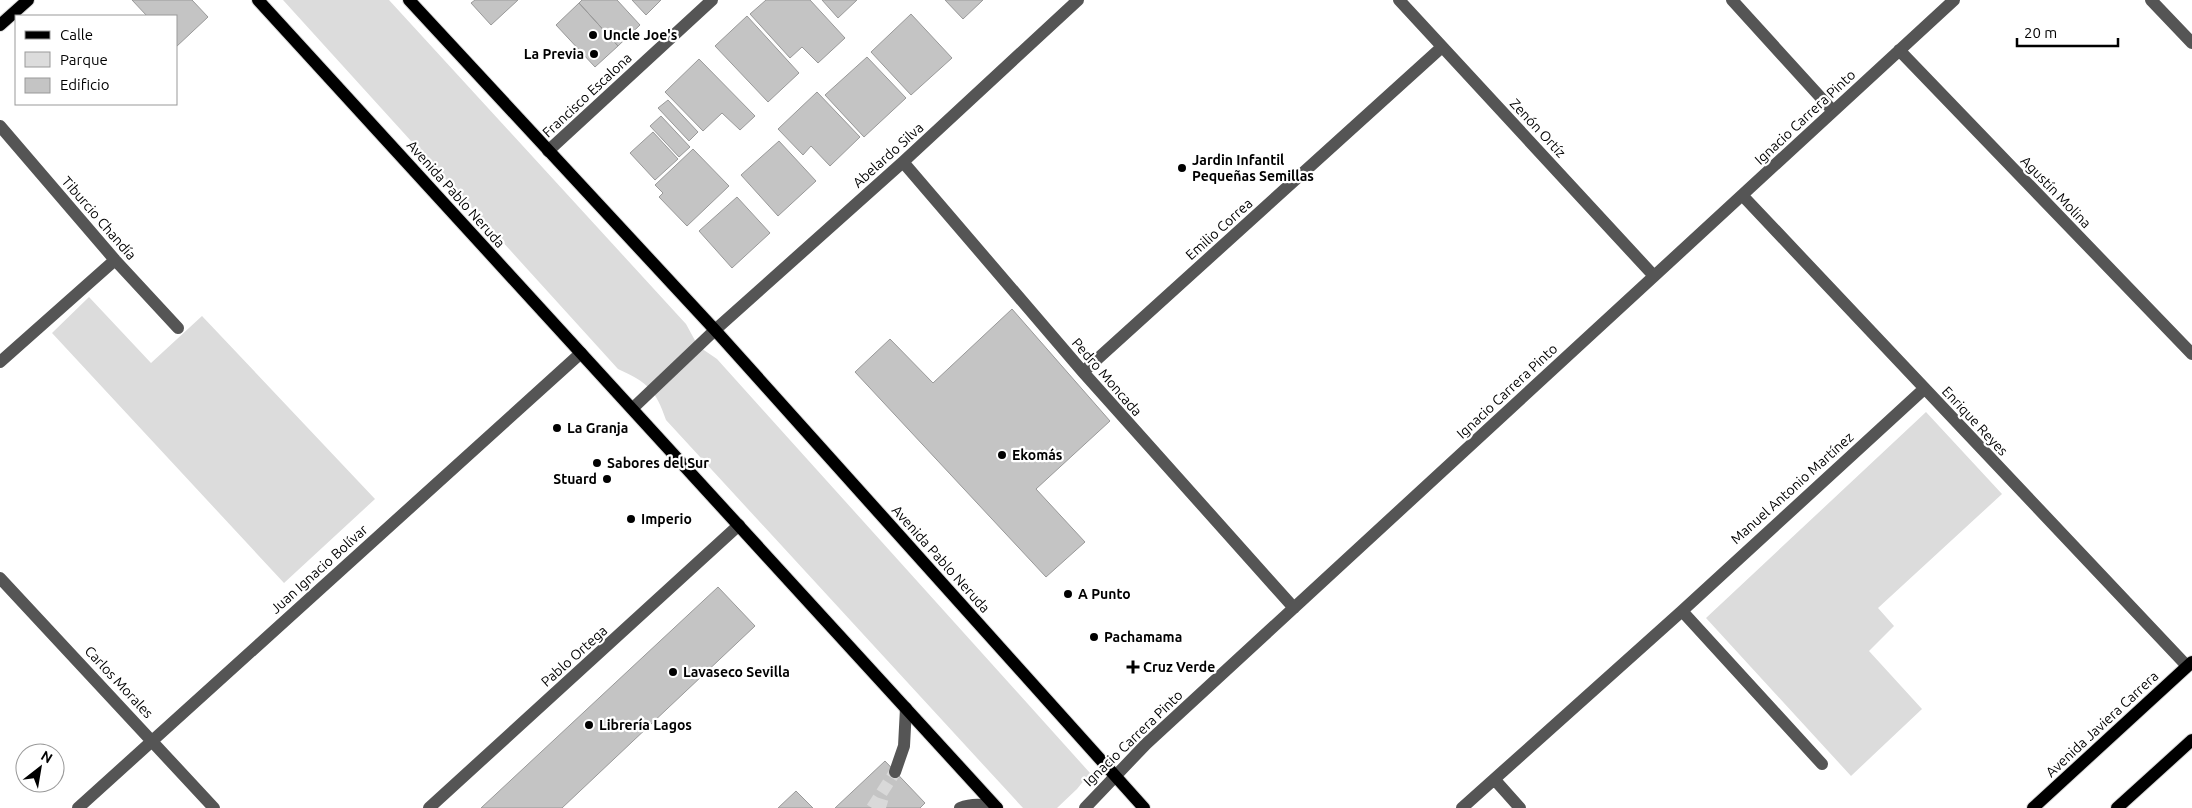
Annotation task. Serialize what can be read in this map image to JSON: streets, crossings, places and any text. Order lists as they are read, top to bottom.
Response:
{
  "streets": {
    "main road": ["Avenida Pablo Neruda", "Avenida Javiera Carrera"],
    "street": [
      "Francisco Escalona",
      "Ignacio Carrera Pinto",
      "Zenón Ortíz",
      "Abelardo Silva",
      "Agustín Molina",
      "Tiburcio Chandía",
      "Emilio Correa",
      "Pedro Moncada",
      "Enrique Reyes",
      "Manuel Antonio Martínez",
      "Juan Ignacio Bolívar",
      "Pablo Ortega",
      "Carlos Morales"
    ]
  },
  "crossings": [
    ["Francisco Escalona", "Avenida Pablo Neruda"],
    ["Ignacio Carrera Pinto", "Zenón Ortíz"],
    ["Ignacio Carrera Pinto", "Agustín Molina"],
    ["Ignacio Carrera Pinto", "Avenida Pablo Neruda"],
    ["Ignacio Carrera Pinto", "Pedro Moncada"],
    ["Ignacio Carrera Pinto", "Enrique Reyes"],
    ["Zenón Ortíz", "Emilio Correa"],
    ["Abelardo Silva", "Avenida Pablo Neruda"],
    ["Abelardo Silva", "Pedro Moncada"],
    ["Avenida Pablo Neruda", "Juan Ignacio Bolívar"],
    ["Avenida Pablo Neruda", "Pablo Ortega"],
    ["Emilio Correa", "Pedro Moncada"],
    ["Enrique Reyes", "Manuel Antonio Martínez"],
    ["Enrique Reyes", "Avenida Javiera Carrera"],
    ["Juan Ignacio Bolívar", "Carlos Morales"]
  ],
  "places": {
    "other": [
      "Uncle Joe's",
      "La Previa",
      "Jardin Infantil Pequeñas Semillas",
      "La Granja",
      "Ekomás",
      "Sabores del Sur",
      "Stuard",
      "Imperio",
      "A Punto",
      "Pachamama",
      "Lavaseco Sevilla",
      "Librería Lagos"
    ],
    "health": ["Cruz Verde"]
  },
  "legend": ["Calle", "Parque", "Edificio"],
  "scale_bar": "20 m",
  "north": "top right"
}
